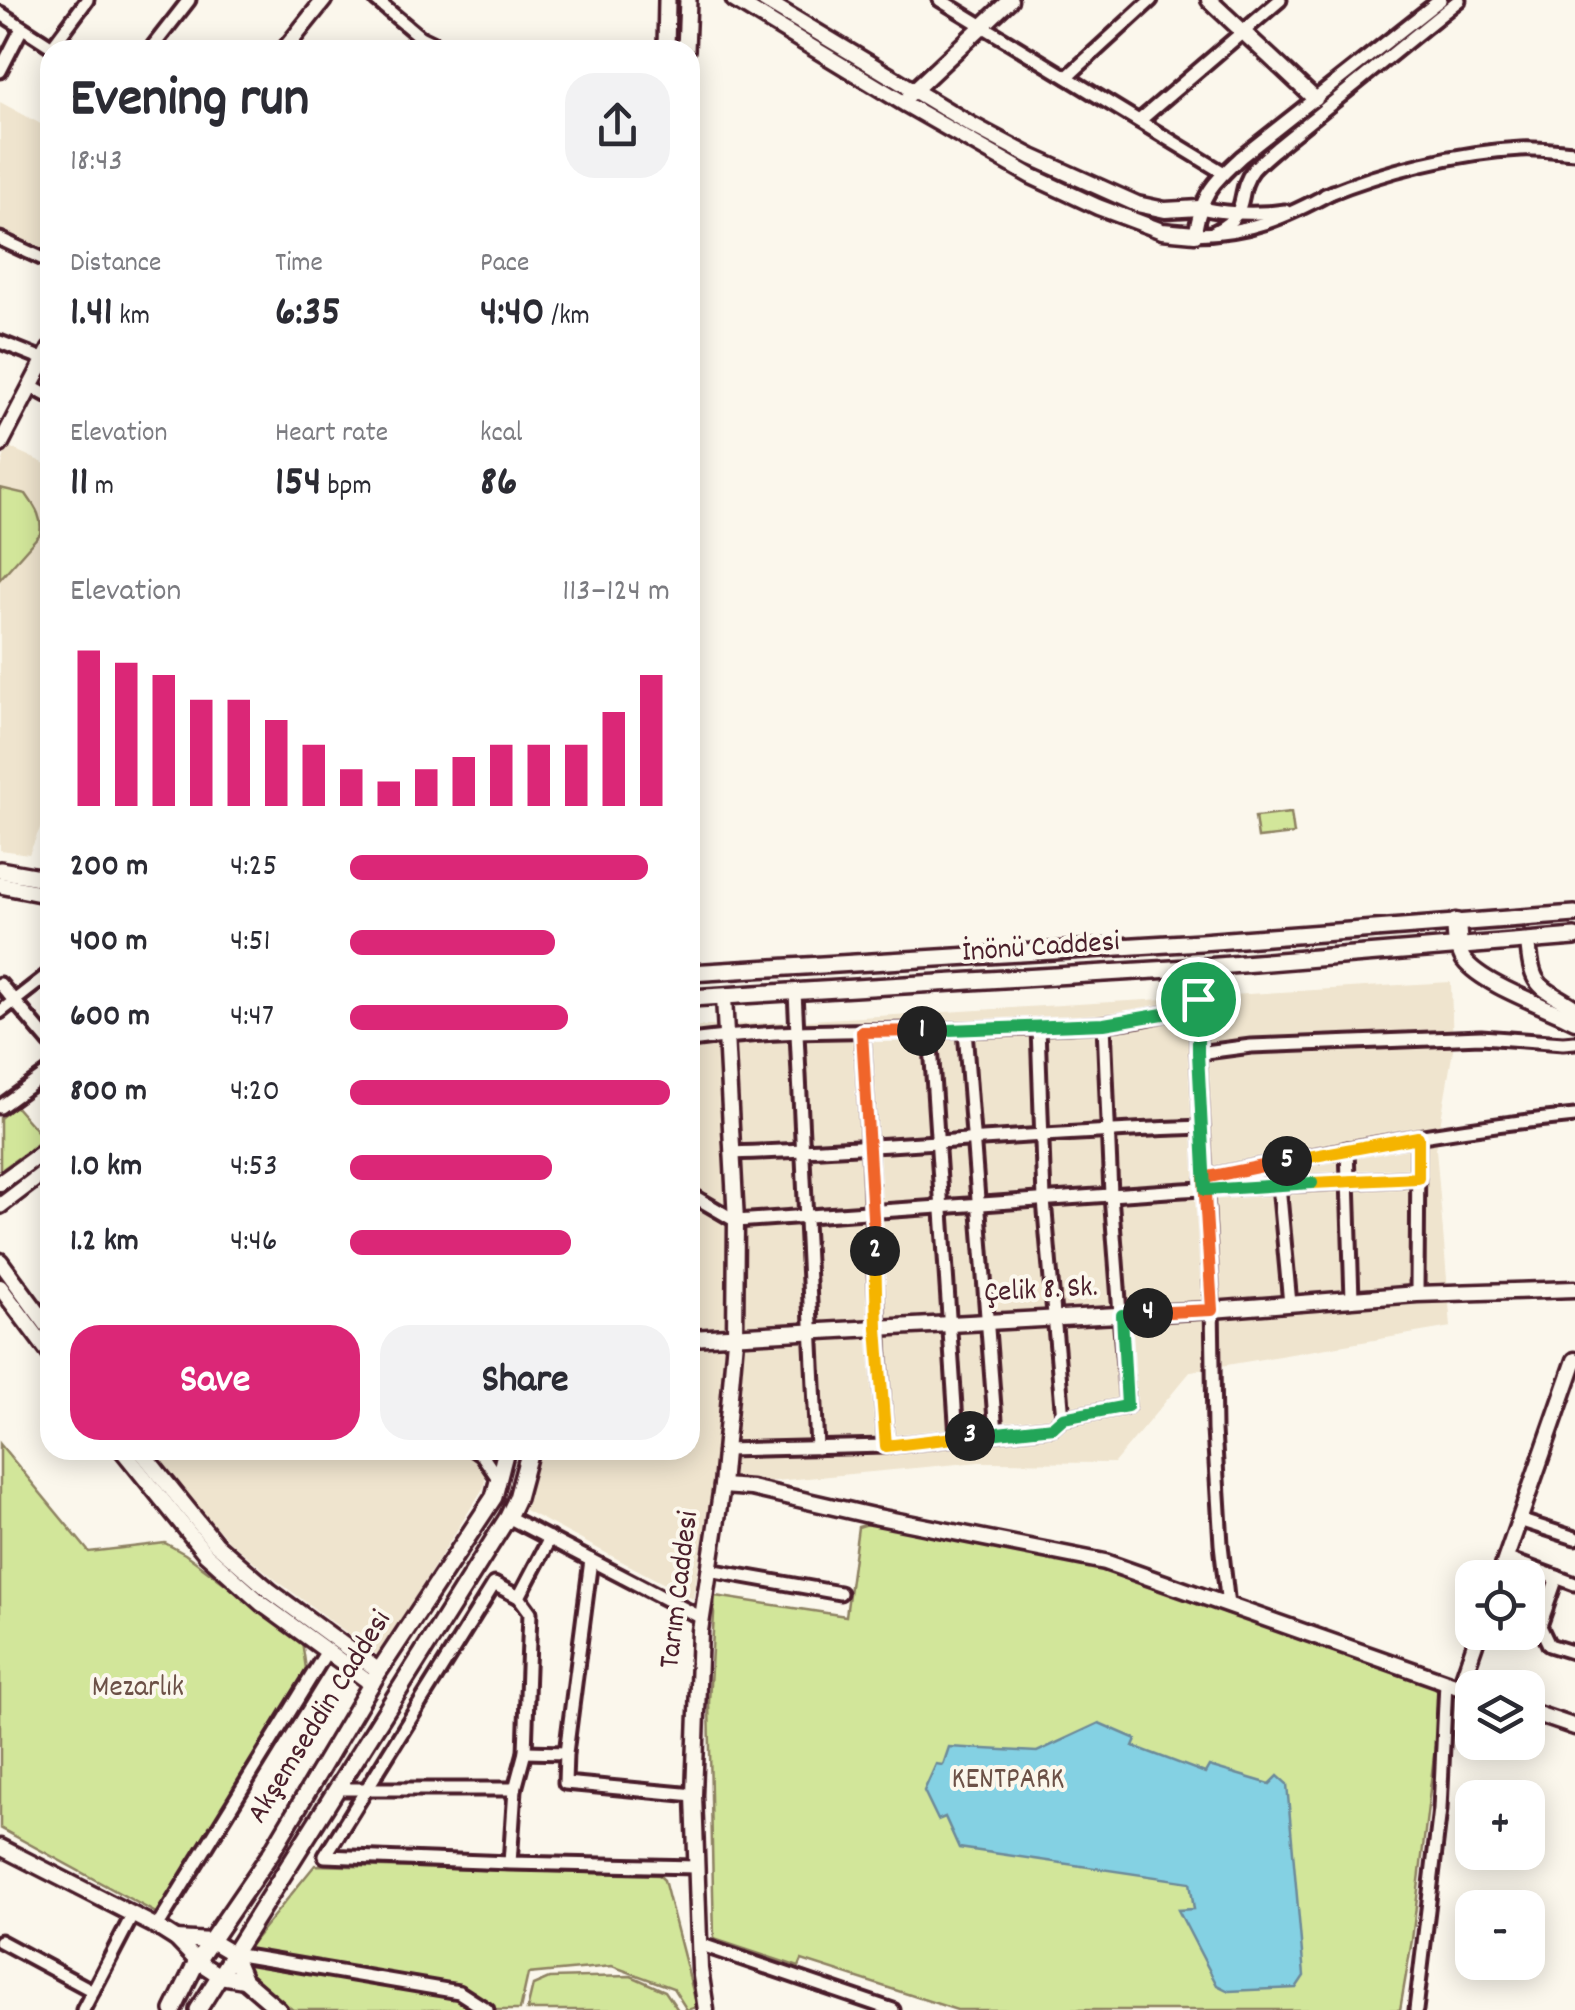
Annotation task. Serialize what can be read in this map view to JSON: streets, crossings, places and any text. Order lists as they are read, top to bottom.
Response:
{
  "streets": {
    "main road": ["İnönü Caddesi", "Akşemseddin Caddesi"],
    "street": ["Çelik 8. Sk.", "Tarım Caddesi"]
  },
  "crossings": [
    ["İnönü Caddesi", "Tarım Caddesi"],
    ["Çelik 8. Sk.", "Tarım Caddesi"]
  ],
  "parks": ["Mezarlık", "KENTPARK"],
  "page": {
    "heading": ["Evening run", "18:43"],
    "stats": [
      ["Distance", "1.41 km"],
      ["Time", "6:35"],
      ["Pace", "4:40 /km"],
      ["Elevation", "11 m"],
      ["Heart rate", "154 bpm"],
      ["kcal", "86"]
    ],
    "chart": ["Elevation", "113–124 m"],
    "list": [
      {
        "name": "200 m",
        "note": "4:25"
      },
      {
        "name": "400 m",
        "note": "4:51"
      },
      {
        "name": "600 m",
        "note": "4:47"
      },
      {
        "name": "800 m",
        "note": "4:20"
      },
      {
        "name": "1.0 km",
        "note": "4:53"
      },
      {
        "name": "1.2 km",
        "note": "4:46"
      }
    ],
    "pins": [
      "1",
      "5",
      "2",
      "4",
      "3"
    ],
    "buttons": ["Save", "Share"],
    "map_buttons": ["+", "−"]
  }
}
